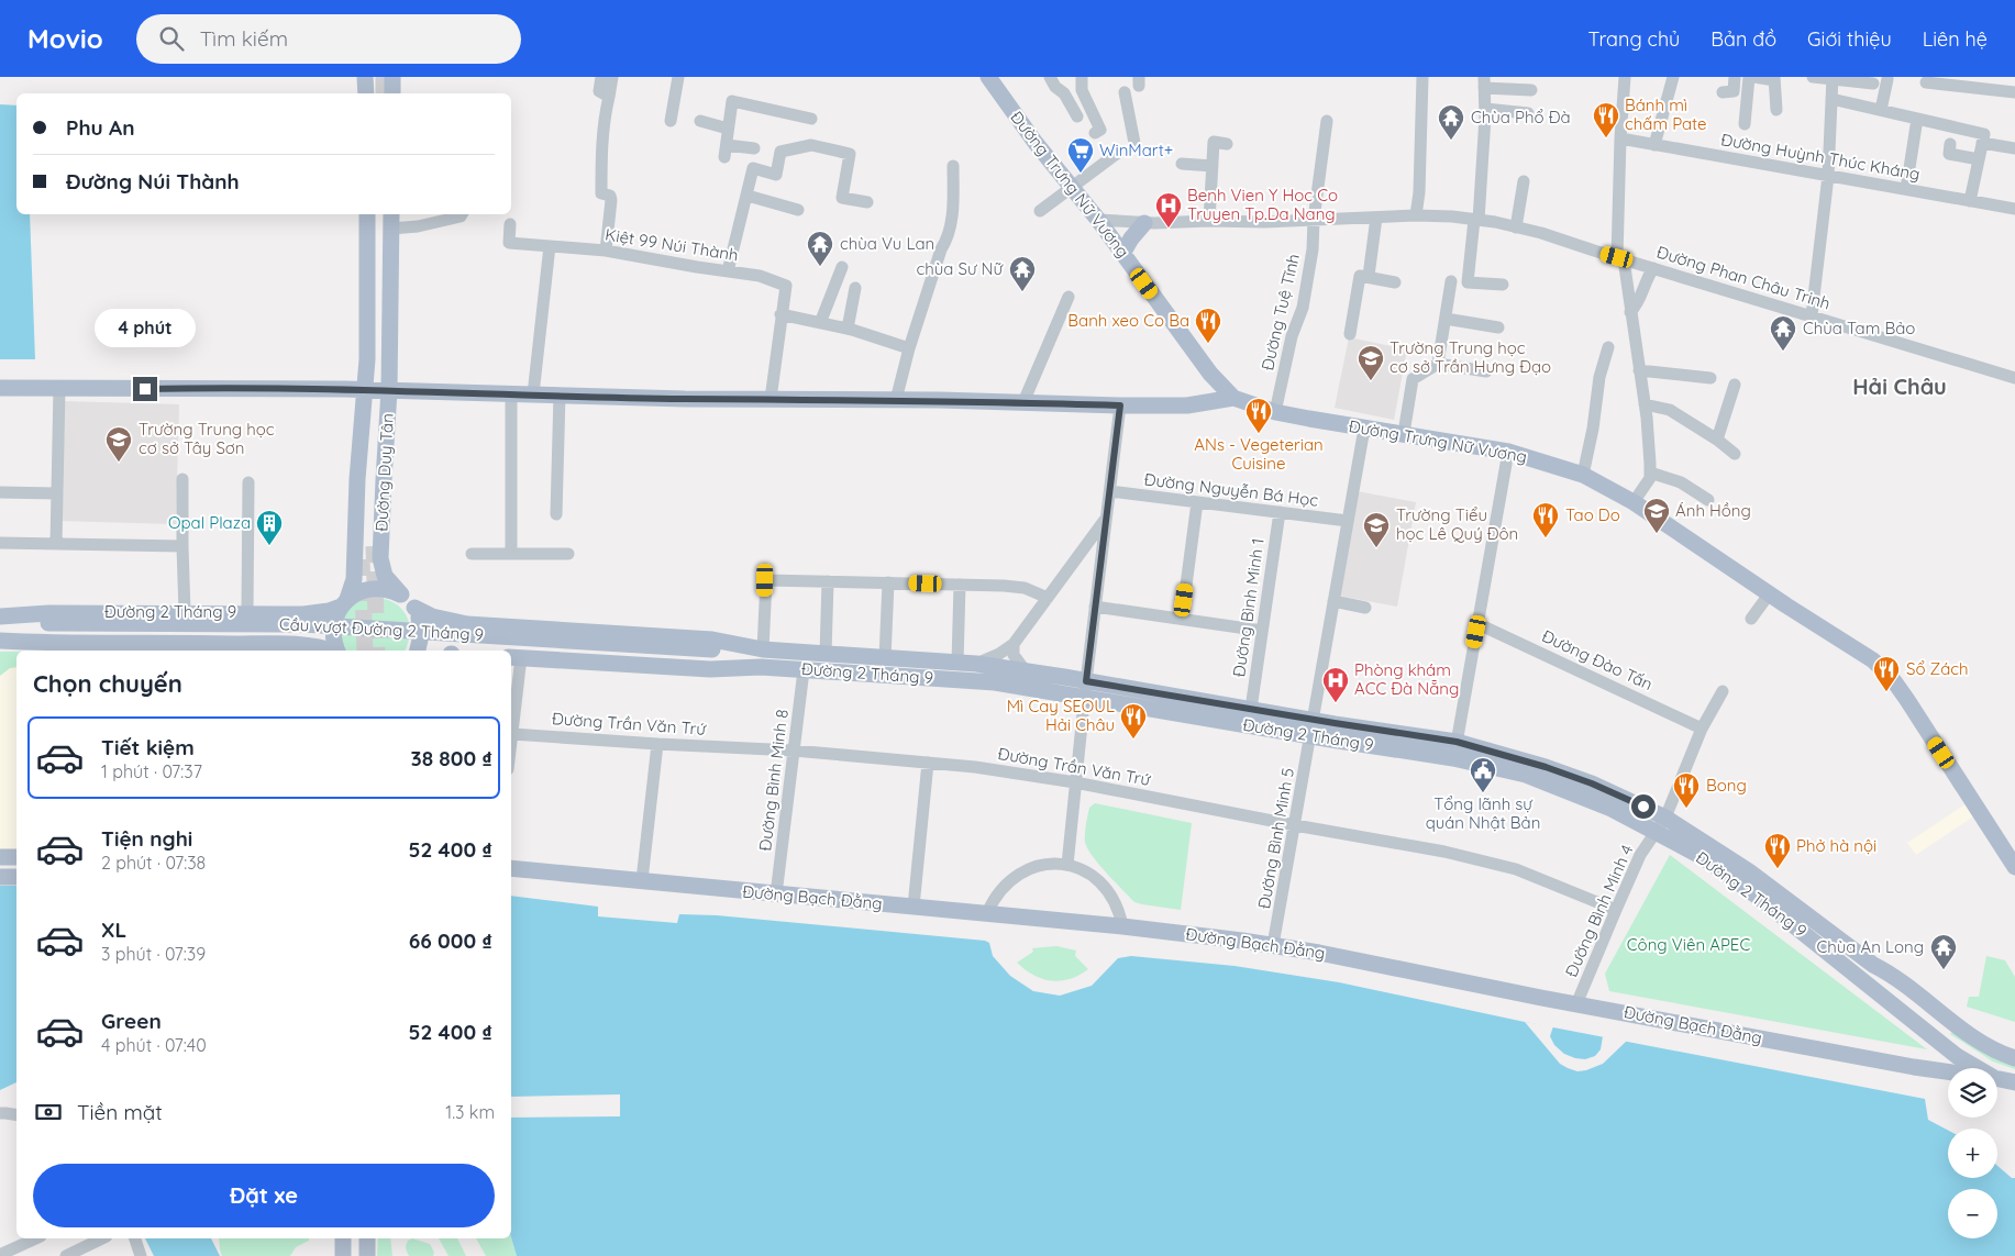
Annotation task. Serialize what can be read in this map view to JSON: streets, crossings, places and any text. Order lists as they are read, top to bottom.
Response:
{
  "streets": {
    "main road": [
      "Đường Trưng Nữ Vương",
      "Đường Duy Tân",
      "Đường 2 Tháng 9",
      "Cầu vượt Đường 2 Tháng 9",
      "Đường Bạch Đằng"
    ],
    "street": [
      "Đường Huỳnh Thúc Kháng",
      "Kiệt 99 Núi Thành",
      "Đường Phan Châu Trinh",
      "Đường Tuệ Tĩnh",
      "Đường Nguyễn Bá Học",
      "Đường Bình Minh 1",
      "Đường Đào Tấn",
      "Đường Trần Văn Trứ",
      "Đường Bình Minh 8",
      "Đường Bình Minh 5",
      "Đường Bình Minh 4"
    ]
  },
  "crossings": [
    ["Đường Trưng Nữ Vương", "Đường Phan Châu Trinh"],
    ["Đường Trưng Nữ Vương", "Đường Tuệ Tĩnh"],
    ["Đường Trưng Nữ Vương", "Đường Bình Minh 5"],
    ["Đường Phan Châu Trinh", "Đường Tuệ Tĩnh"],
    ["Đường Duy Tân", "Đường 2 Tháng 9"],
    ["Đường Nguyễn Bá Học", "Đường Bình Minh 1"],
    ["Đường Nguyễn Bá Học", "Đường Bình Minh 5"],
    ["Đường Bình Minh 1", "Đường 2 Tháng 9"],
    ["Đường 2 Tháng 9", "Cầu vượt Đường 2 Tháng 9"],
    ["Đường 2 Tháng 9", "Đường Bình Minh 8"],
    ["Đường 2 Tháng 9", "Đường Bình Minh 5"],
    ["Đường 2 Tháng 9", "Đường Bình Minh 4"],
    ["Đường Đào Tấn", "Đường Bình Minh 4"],
    ["Đường Trần Văn Trứ", "Đường Bình Minh 8"],
    ["Đường Trần Văn Trứ", "Đường Bình Minh 5"],
    ["Đường Trần Văn Trứ", "Đường Bình Minh 4"],
    ["Đường Bình Minh 8", "Đường Bạch Đằng"],
    ["Đường Bình Minh 5", "Đường Bạch Đằng"],
    ["Đường Bạch Đằng", "Đường Bình Minh 4"]
  ],
  "districts": ["Hải Châu"],
  "parks": ["Công Viên APEC"],
  "places": {
    "restaurant": [
      "Bánh mì chấm Pate",
      "Banh xeo Co Ba",
      "ANs - Vegeterian Cuisine",
      "Tao Do",
      "Sổ Zách",
      "Mì Cay SEOUL Hải Châu",
      "Bong",
      "Phở hà nội"
    ],
    "temple": [
      "Chùa Phổ Đà",
      "chùa Vu Lan",
      "chùa Sư Nữ",
      "Chùa Tam Bảo",
      "Chùa An Long"
    ],
    "supermarket": ["WinMart+"],
    "hospital": ["Benh Vien Y Hoc Co Truyen Tp.Da Nang", "Phòng khám ACC Đà Nẵng"],
    "school or university": [
      "Trường Trung học cơ sở Trần Hưng Đạo",
      "Trường Trung học cơ sở Tây Sơn",
      "Ánh Hồng",
      "Trường Tiểu học Lê Quý Đôn"
    ],
    "building": ["Opal Plaza"],
    "public building": ["Tổng lãnh sự quán Nhật Bản"]
  },
  "page": {
    "header": "Movio",
    "search": "Tìm kiếm",
    "nav": [
      "Trang chủ",
      "Bản đồ",
      "Giới thiệu",
      "Liên hệ"
    ],
    "banner": ["Phu An", "Đường Núi Thành"],
    "bubble": "4 phút",
    "heading": "Chọn chuyến",
    "list": [
      {
        "name": "Tiết kiệm",
        "note": "1 phút · 07:37",
        "value": "38 800 ₫"
      },
      {
        "name": "Tiện nghi",
        "note": "2 phút · 07:38",
        "value": "52 400 ₫"
      },
      {
        "name": "XL",
        "note": "3 phút · 07:39",
        "value": "66 000 ₫"
      },
      {
        "name": "Green",
        "note": "4 phút · 07:40",
        "value": "52 400 ₫"
      }
    ],
    "map_buttons": ["+", "−"],
    "pay": ["Tiền mặt", "1.3 km"],
    "buttons": "Đặt xe"
  }
}
